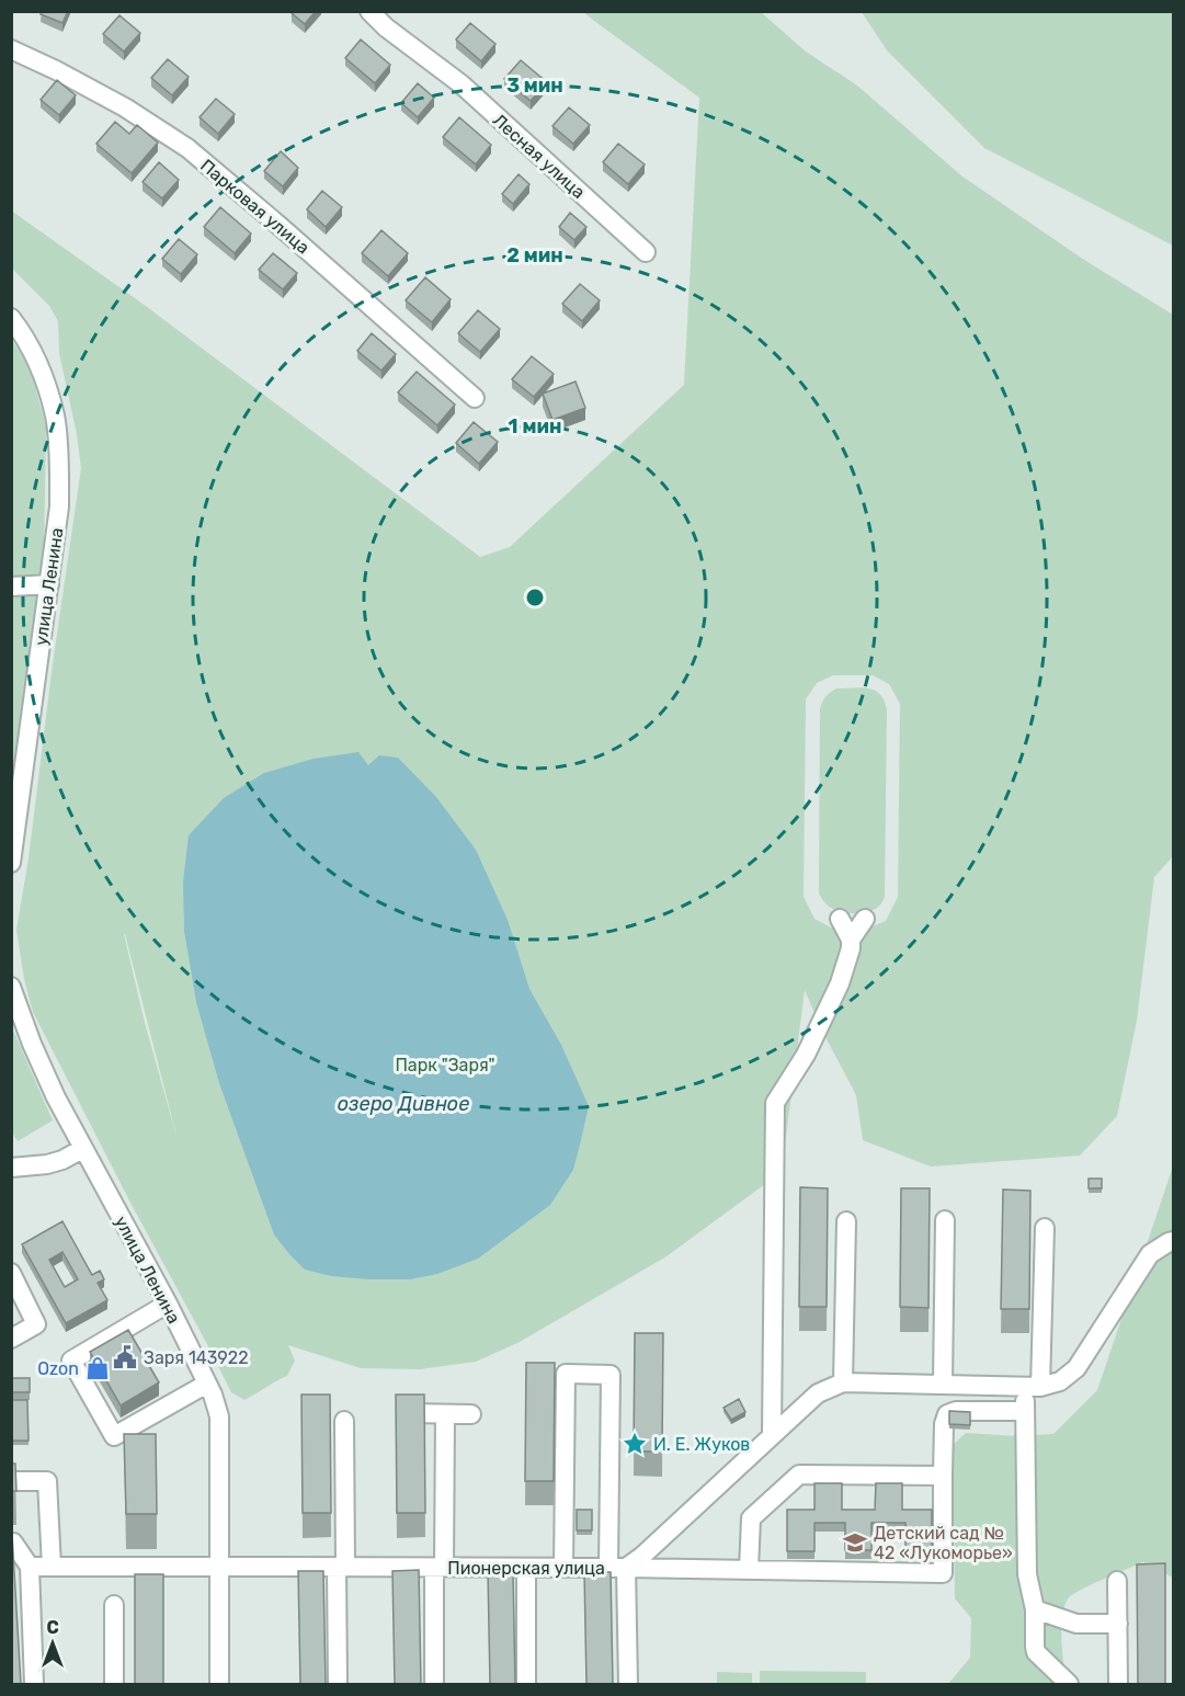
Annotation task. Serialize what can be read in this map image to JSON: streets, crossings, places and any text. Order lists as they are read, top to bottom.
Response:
{
  "streets": {
    "street": [
      "Лесная улица",
      "Парковая улица",
      "улица Ленина",
      "Пионерская улица"
    ]
  },
  "crossings": [
    ["улица Ленина", "Пионерская улица"]
  ],
  "water": ["озеро Дивное"],
  "parks": ["Парк \"Заря\""],
  "places": {
    "public building": ["Заря 143922"],
    "shop": ["Ozon"],
    "place": ["И. Е. Жуков"],
    "school or university": ["Детский сад № 42 «Лукоморье»"]
  },
  "north": "top",
  "rings": ["3 мин", "2 мин", "1 мин"]
}
